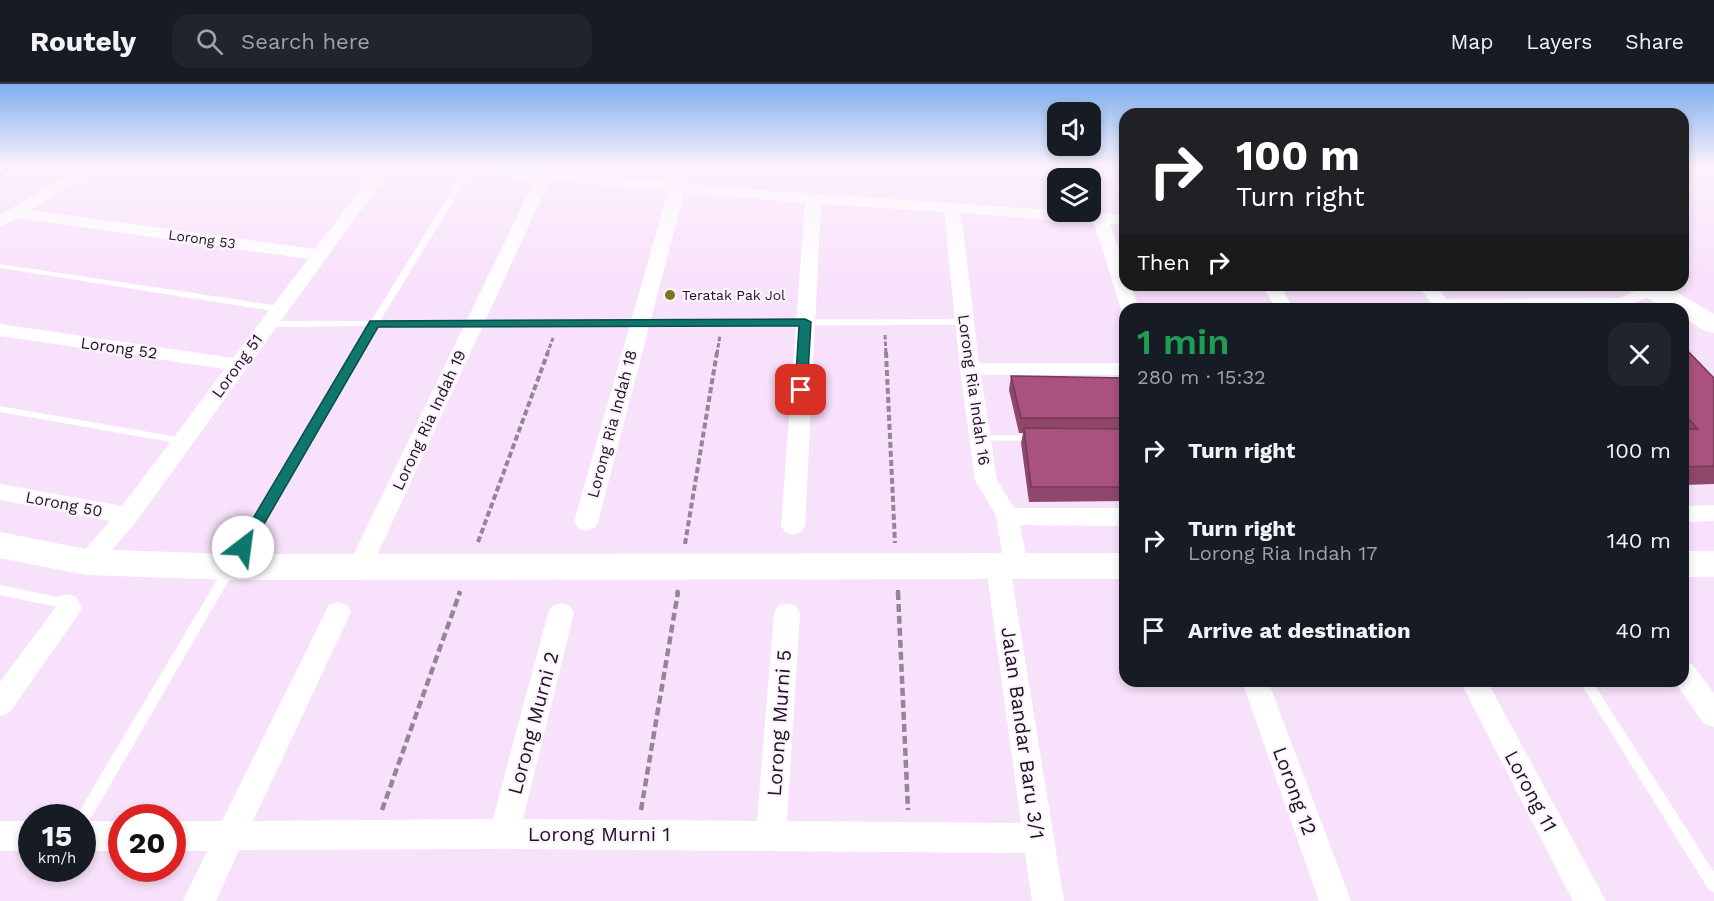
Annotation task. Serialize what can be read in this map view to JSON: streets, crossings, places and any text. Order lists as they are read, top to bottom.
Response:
{
  "streets": {
    "street": [
      "Lorong 53",
      "Lorong 52",
      "Lorong 51",
      "Lorong Ria Indah 16",
      "Lorong Ria Indah 19",
      "Lorong Ria Indah 18",
      "Lorong 50",
      "Lorong Murni 2",
      "Lorong Murni 5",
      "Jalan Bandar Baru 3/1",
      "Lorong 12",
      "Lorong 11",
      "Lorong Murni 1"
    ]
  },
  "crossings": [
    ["Lorong 53", "Lorong 51"],
    ["Lorong 52", "Lorong 51"],
    ["Lorong 51", "Lorong 50"],
    ["Lorong Ria Indah 16", "Jalan Bandar Baru 3/1"],
    ["Lorong Murni 2", "Lorong Murni 1"],
    ["Lorong Murni 5", "Lorong Murni 1"],
    ["Jalan Bandar Baru 3/1", "Lorong Murni 1"]
  ],
  "places": ["Teratak Pak Jol"],
  "page": {
    "header": "Routely",
    "search": "Search here",
    "nav": ["Map", "Layers", "Share"],
    "turn": ["100 m", "Turn right"],
    "then": "Then",
    "heading": ["1 min", "280 m · 15:32"],
    "list": [
      {
        "name": "Turn right",
        "value": "100 m"
      },
      {
        "name": "Turn right",
        "note": "Lorong Ria Indah 17",
        "value": "140 m"
      },
      {
        "name": "Arrive at destination",
        "value": "40 m"
      }
    ],
    "speed": "15 km/h",
    "limit": "20"
  }
}
